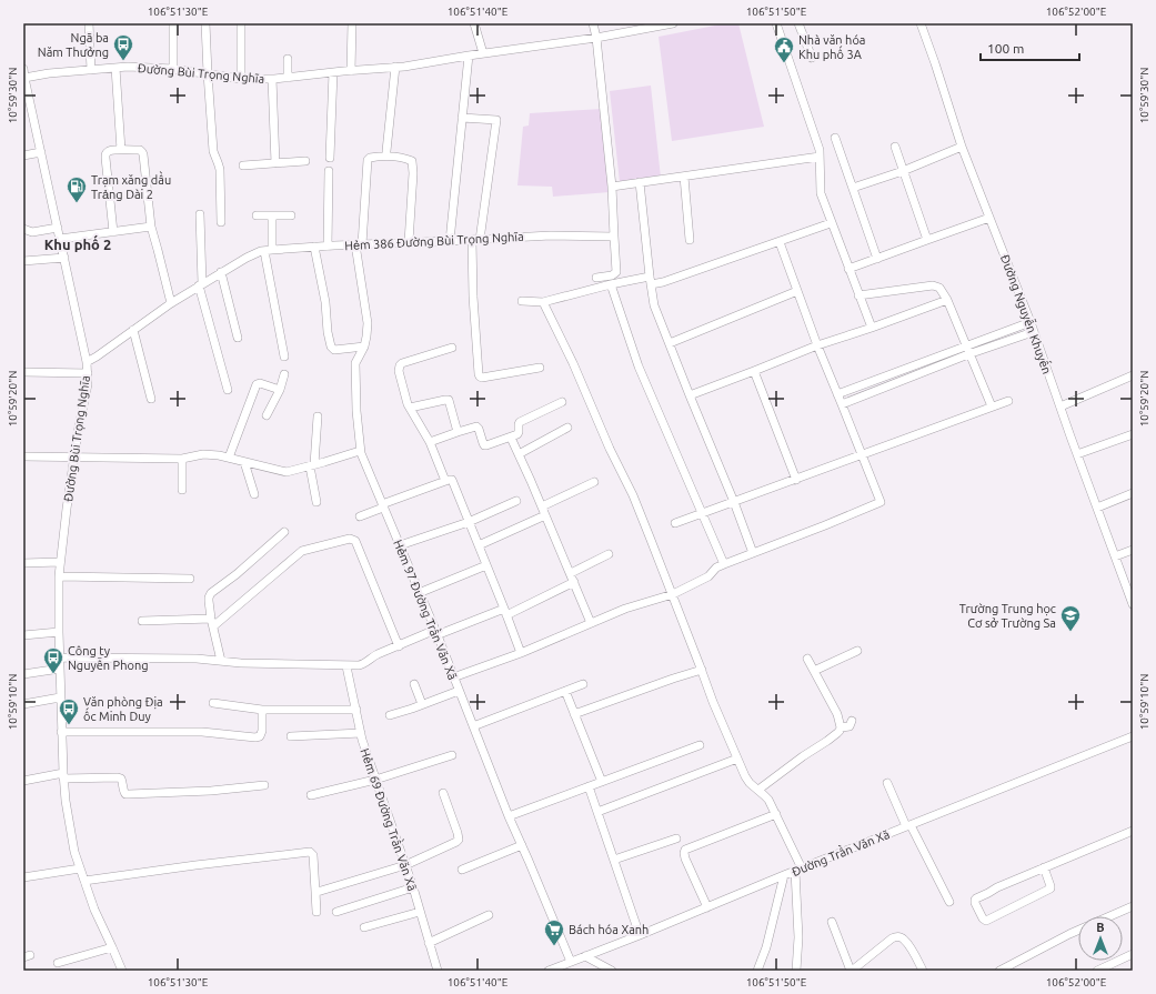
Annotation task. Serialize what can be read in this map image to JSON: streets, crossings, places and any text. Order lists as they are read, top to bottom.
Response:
{
  "streets": {
    "street": [
      "Đường Bùi Trọng Nghĩa",
      "Hẻm 386 Đường Bùi Trọng Nghĩa",
      "Đường Nguyễn Khuyến",
      "Hẻm 97 Đường Trần Văn Xã",
      "Hẻm 69 Đường Trần Văn Xã",
      "Đường Trần Văn Xã"
    ]
  },
  "crossings": [
    ["Đường Bùi Trọng Nghĩa", "Hẻm 386 Đường Bùi Trọng Nghĩa"],
    ["Hẻm 386 Đường Bùi Trọng Nghĩa", "Hẻm 97 Đường Trần Văn Xã"],
    ["Hẻm 97 Đường Trần Văn Xã", "Đường Trần Văn Xã"]
  ],
  "districts": ["Khu phố 2"],
  "places": {
    "bus stop": ["Ngã ba Năm Thưởng", "Công ty Nguyễn Phong", "Văn phòng Địa ốc Minh Duy"],
    "public building": ["Nhà văn hóa Khu phố 3A"],
    "fuel station": ["Trạm xăng dầu Trảng Dài 2"],
    "school or university": ["Trường Trung học Cơ sở Trường Sa"],
    "supermarket": ["Bách hóa Xanh"]
  },
  "scale_bar": "100 m",
  "north": "top",
  "coordinates": [
    "106°51'30\"E",
    "106°51'40\"E",
    "106°51'50\"E",
    "106°52'00\"E",
    "10°59'30\"N",
    "10°59'20\"N",
    "10°59'10\"N"
  ]
}
